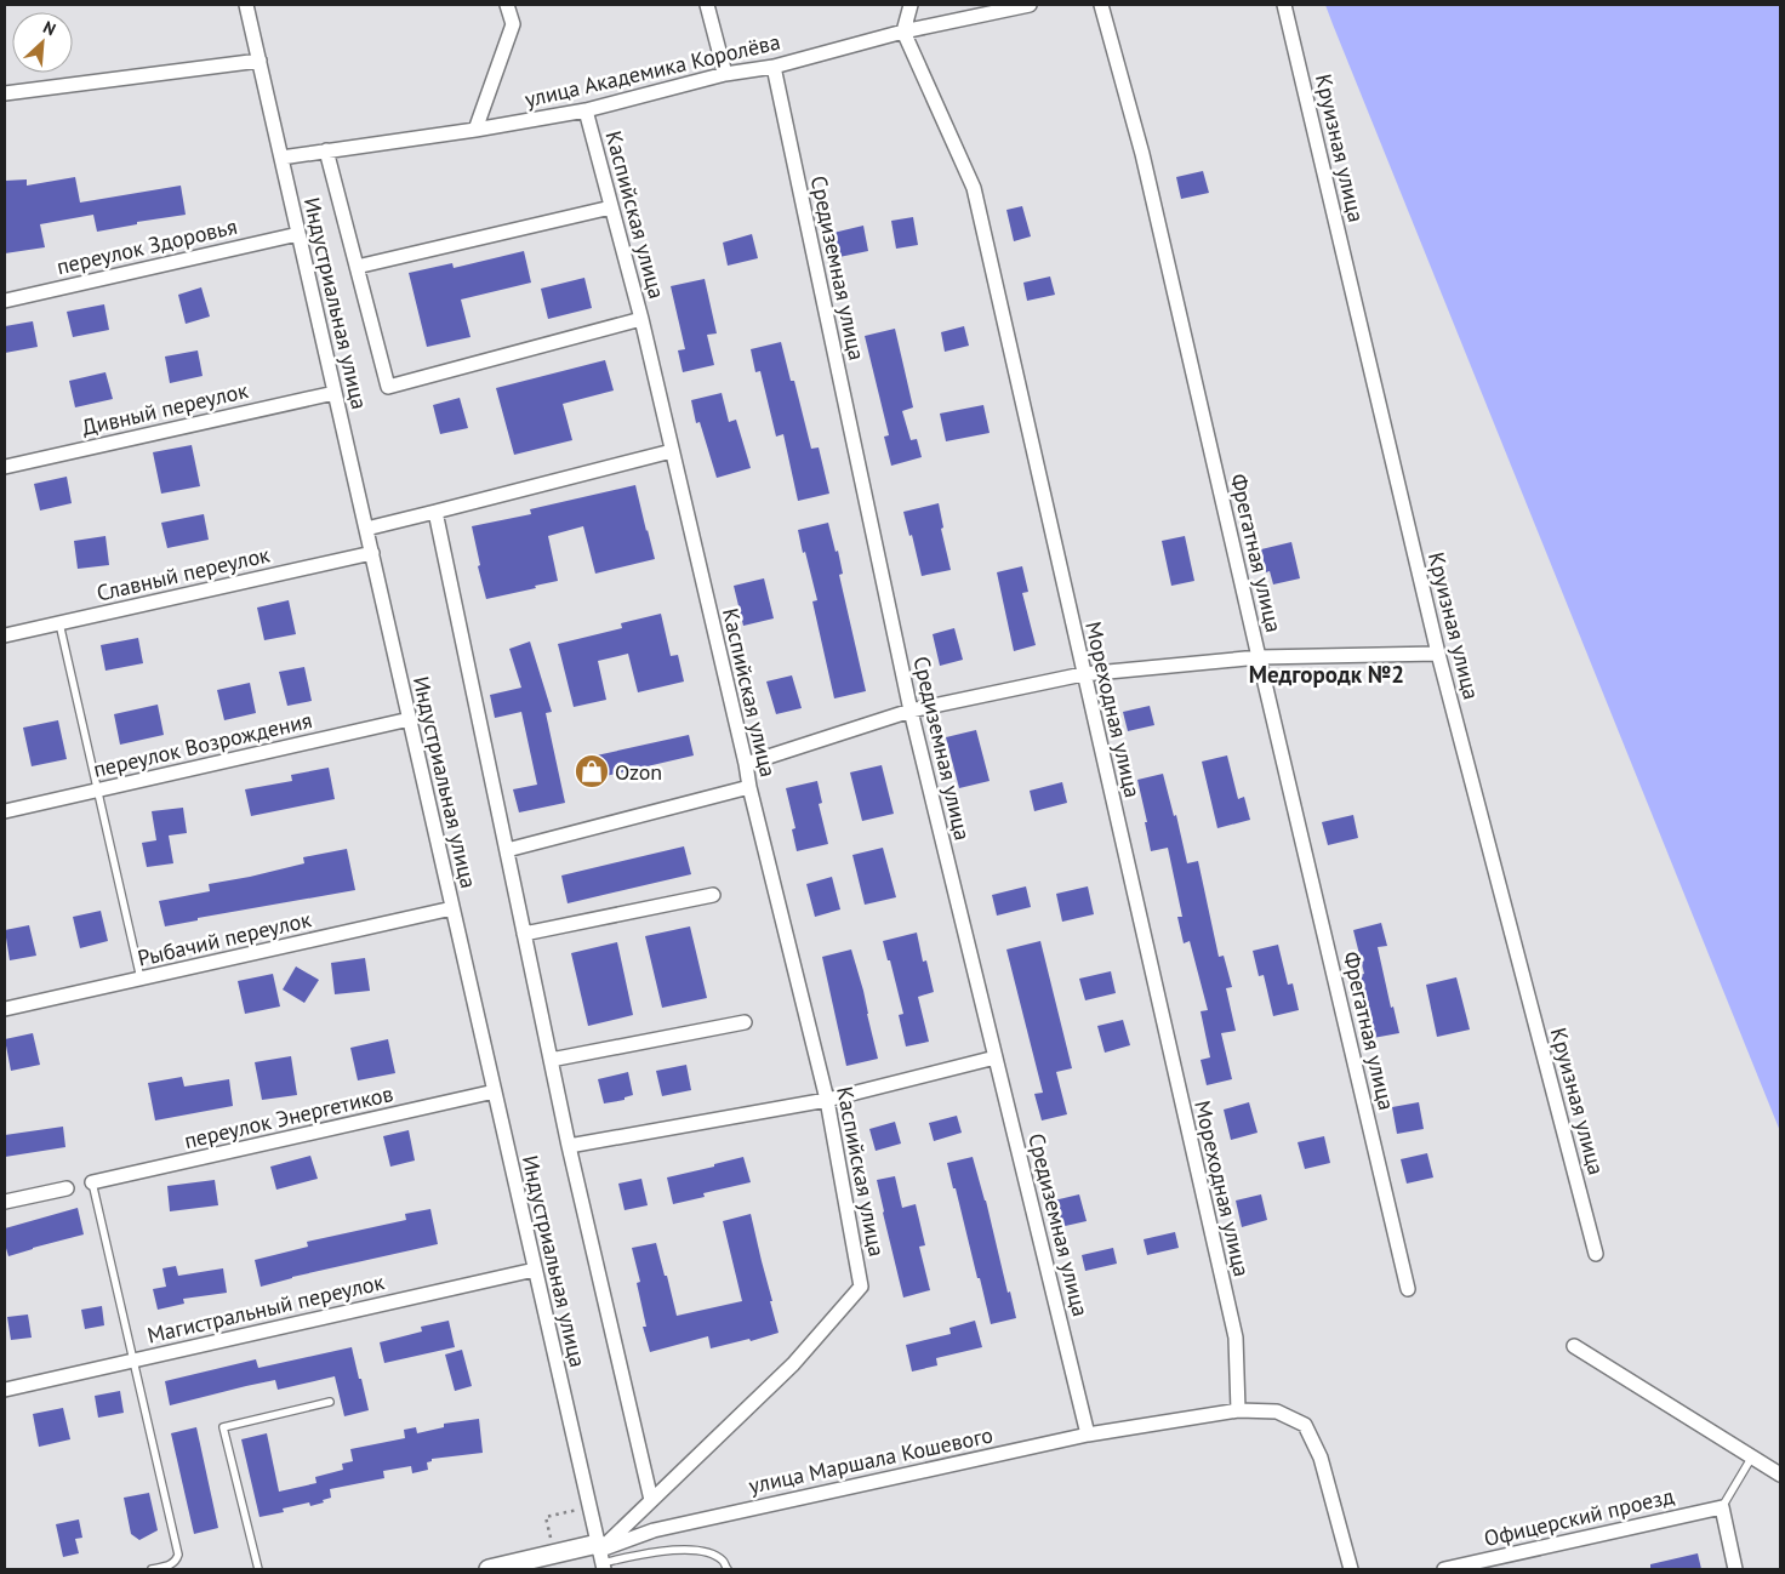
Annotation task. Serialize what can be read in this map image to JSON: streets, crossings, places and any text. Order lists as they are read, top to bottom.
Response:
{
  "streets": {
    "street": [
      "улица Академика Королёва",
      "Круизная улица",
      "Каспийская улица",
      "переулок Здоровья",
      "Средиземная улица",
      "Индустриальная улица",
      "Дивный переулок",
      "Фрегатная улица",
      "Славный переулок",
      "Мореходная улица",
      "переулок Возрождения",
      "Рыбачий переулок",
      "переулок Энергетиков",
      "Магистральный переулок",
      "улица Маршала Кошевого",
      "Офицерский проезд"
    ]
  },
  "crossings": [
    ["улица Академика Королёва", "Каспийская улица"],
    ["улица Академика Королёва", "Средиземная улица"],
    ["улица Академика Королёва", "Индустриальная улица"],
    ["улица Академика Королёва", "Мореходная улица"],
    ["переулок Здоровья", "Индустриальная улица"],
    ["Средиземная улица", "улица Маршала Кошевого"],
    ["Индустриальная улица", "Дивный переулок"],
    ["Индустриальная улица", "Славный переулок"],
    ["Индустриальная улица", "переулок Возрождения"],
    ["Индустриальная улица", "Рыбачий переулок"],
    ["Индустриальная улица", "переулок Энергетиков"],
    ["Индустриальная улица", "Магистральный переулок"],
    ["Индустриальная улица", "улица Маршала Кошевого"],
    ["Мореходная улица", "улица Маршала Кошевого"]
  ],
  "districts": ["Медгородк №2"],
  "places": {
    "shop": ["Ozon"]
  },
  "north": "top right"
}
